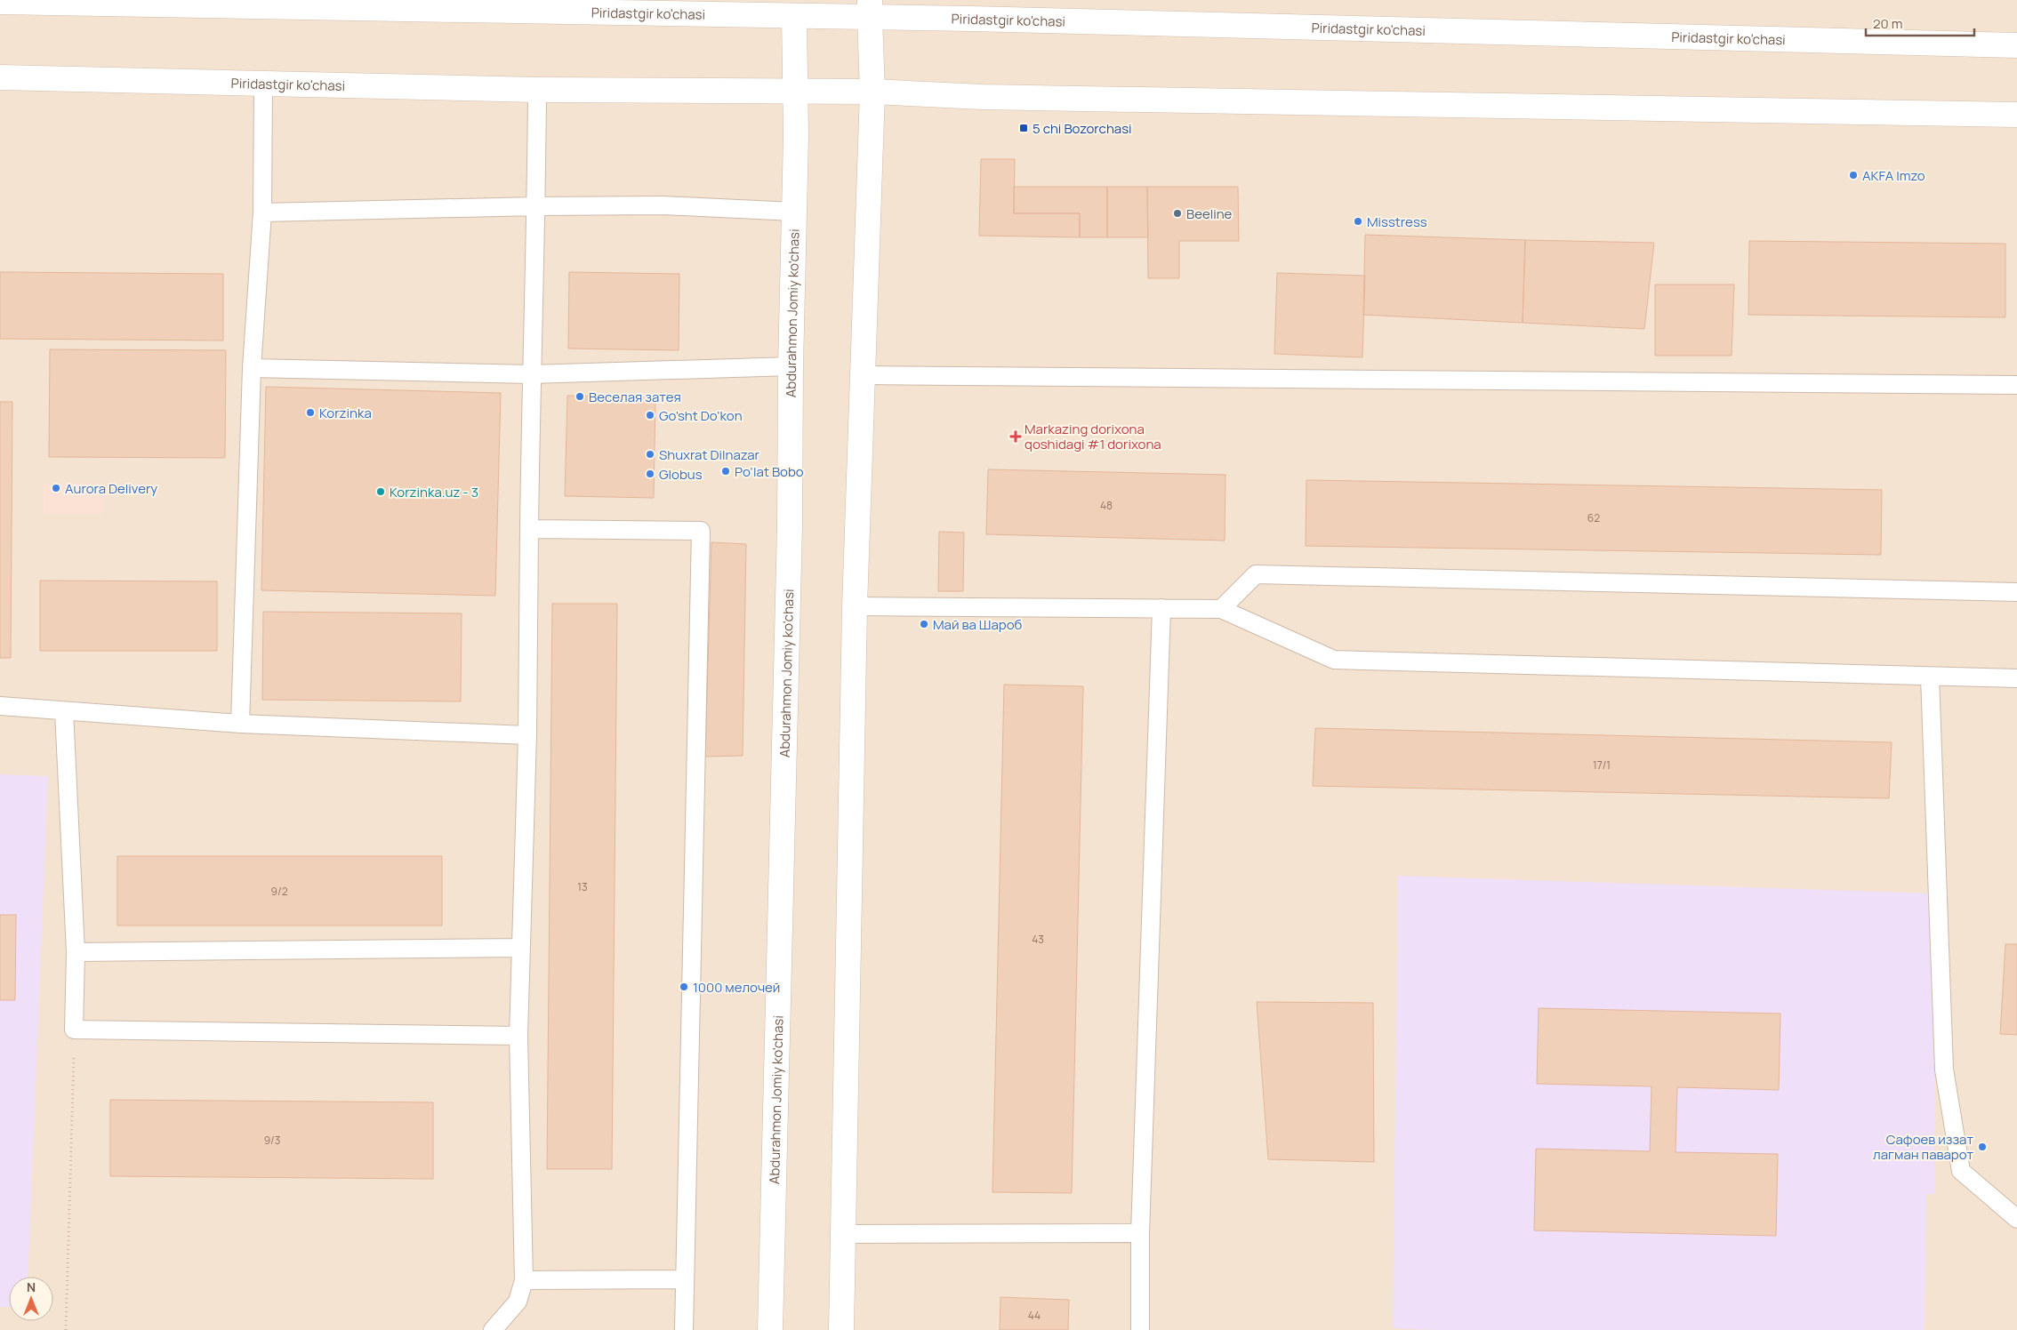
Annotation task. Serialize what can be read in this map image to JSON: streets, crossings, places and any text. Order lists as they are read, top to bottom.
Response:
{
  "streets": {
    "main road": ["Piridastgir ko'chasi", "Abdurahmon Jomiy ko'chasi"]
  },
  "crossings": [
    ["Piridastgir ko'chasi", "Abdurahmon Jomiy ko'chasi"]
  ],
  "places": {
    "transit": ["5 chi Bozorchasi"],
    "other": [
      "AKFA Imzo",
      "Beeline",
      "Misstress",
      "Веселая затея",
      "Korzinka",
      "Go'sht Do'kon",
      "Shuxrat Dilnazar",
      "Po'lat Bobo",
      "Globus",
      "Aurora Delivery",
      "Korzinka.uz - 3",
      "Май ва Шароб",
      "1000 мелочей",
      "Сафоев иззат лагман паварот"
    ],
    "health": ["Markazing dorixona qoshidagi #1 dorixona"]
  },
  "house_numbers": [
    "48",
    "62",
    "17/1",
    "13",
    "9/2",
    "43",
    "9/3",
    "44"
  ],
  "scale_bar": "20 m",
  "north": "top"
}
